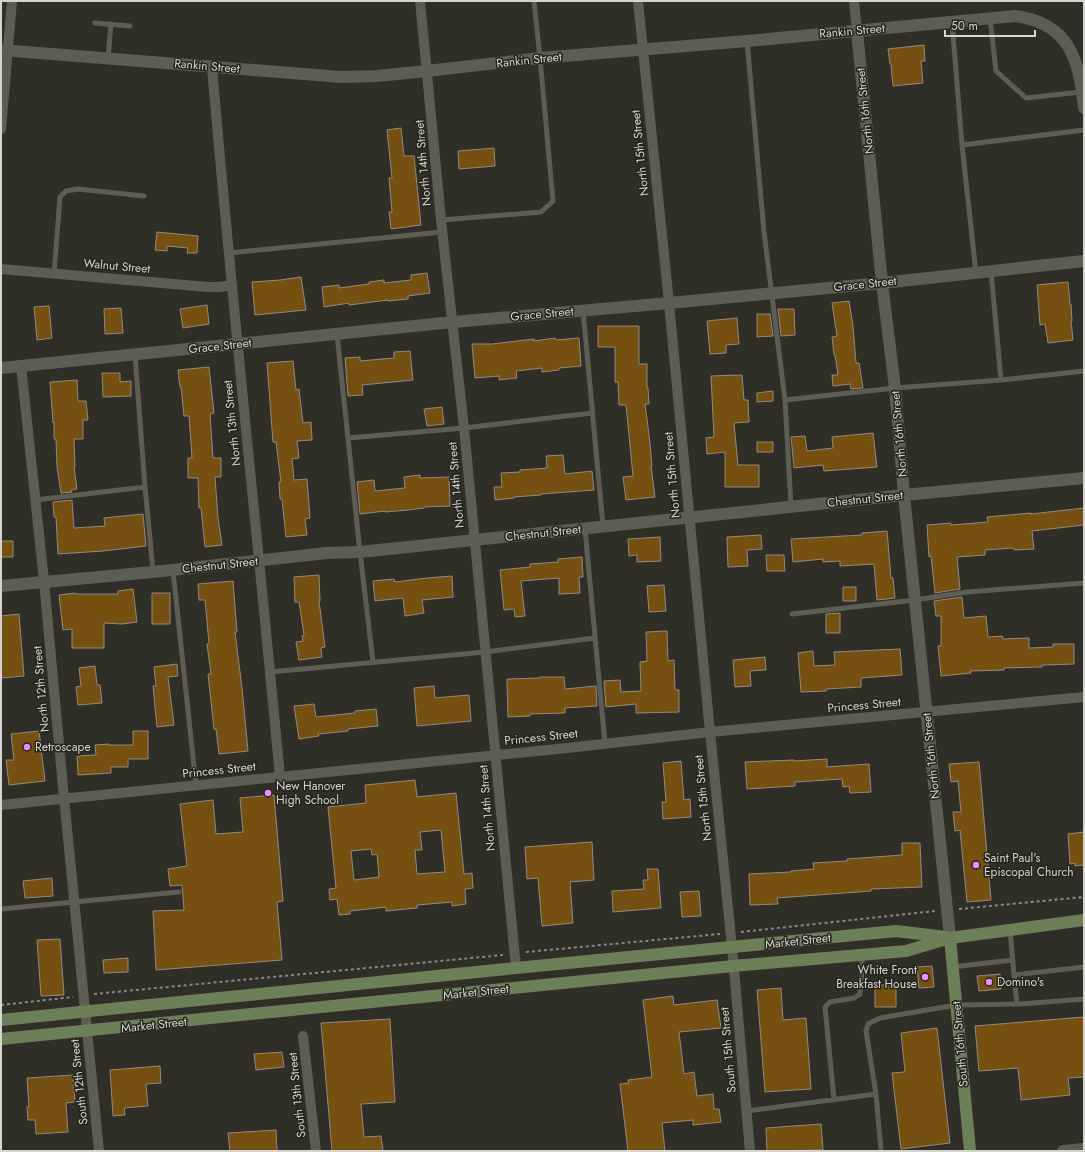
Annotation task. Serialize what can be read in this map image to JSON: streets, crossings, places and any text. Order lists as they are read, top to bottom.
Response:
{
  "streets": {
    "main road": ["Market Street", "South 16th Street"],
    "street": [
      "Rankin Street",
      "North 16th Street",
      "North 15th Street",
      "North 14th Street",
      "Walnut Street",
      "Grace Street",
      "North 13th Street",
      "Chestnut Street",
      "North 12th Street",
      "Princess Street",
      "South 15th Street",
      "South 12th Street",
      "South 13th Street"
    ]
  },
  "crossings": [
    ["Rankin Street", "North 16th Street"],
    ["Rankin Street", "North 15th Street"],
    ["Rankin Street", "North 14th Street"],
    ["Rankin Street", "North 13th Street"],
    ["North 16th Street", "Grace Street"],
    ["North 16th Street", "Chestnut Street"],
    ["North 16th Street", "Princess Street"],
    ["North 16th Street", "Market Street"],
    ["North 16th Street", "South 16th Street"],
    ["North 15th Street", "Grace Street"],
    ["North 15th Street", "Chestnut Street"],
    ["North 15th Street", "Princess Street"],
    ["North 15th Street", "Market Street"],
    ["North 15th Street", "South 15th Street"],
    ["North 14th Street", "Grace Street"],
    ["North 14th Street", "Chestnut Street"],
    ["North 14th Street", "Princess Street"],
    ["North 14th Street", "Market Street"],
    ["Walnut Street", "North 13th Street"],
    ["Grace Street", "North 13th Street"],
    ["Grace Street", "North 12th Street"],
    ["North 13th Street", "Chestnut Street"],
    ["North 13th Street", "Princess Street"],
    ["Chestnut Street", "North 12th Street"],
    ["North 12th Street", "Princess Street"],
    ["North 12th Street", "Market Street"],
    ["North 12th Street", "South 12th Street"],
    ["Market Street", "South 16th Street"],
    ["Market Street", "South 15th Street"],
    ["Market Street", "South 12th Street"]
  ],
  "places": [
    "Retroscape",
    "New Hanover High School",
    "Saint Paul's Episcopal Church",
    "White Front Breakfast House",
    "Domino's"
  ],
  "scale_bar": "50 m"
}
